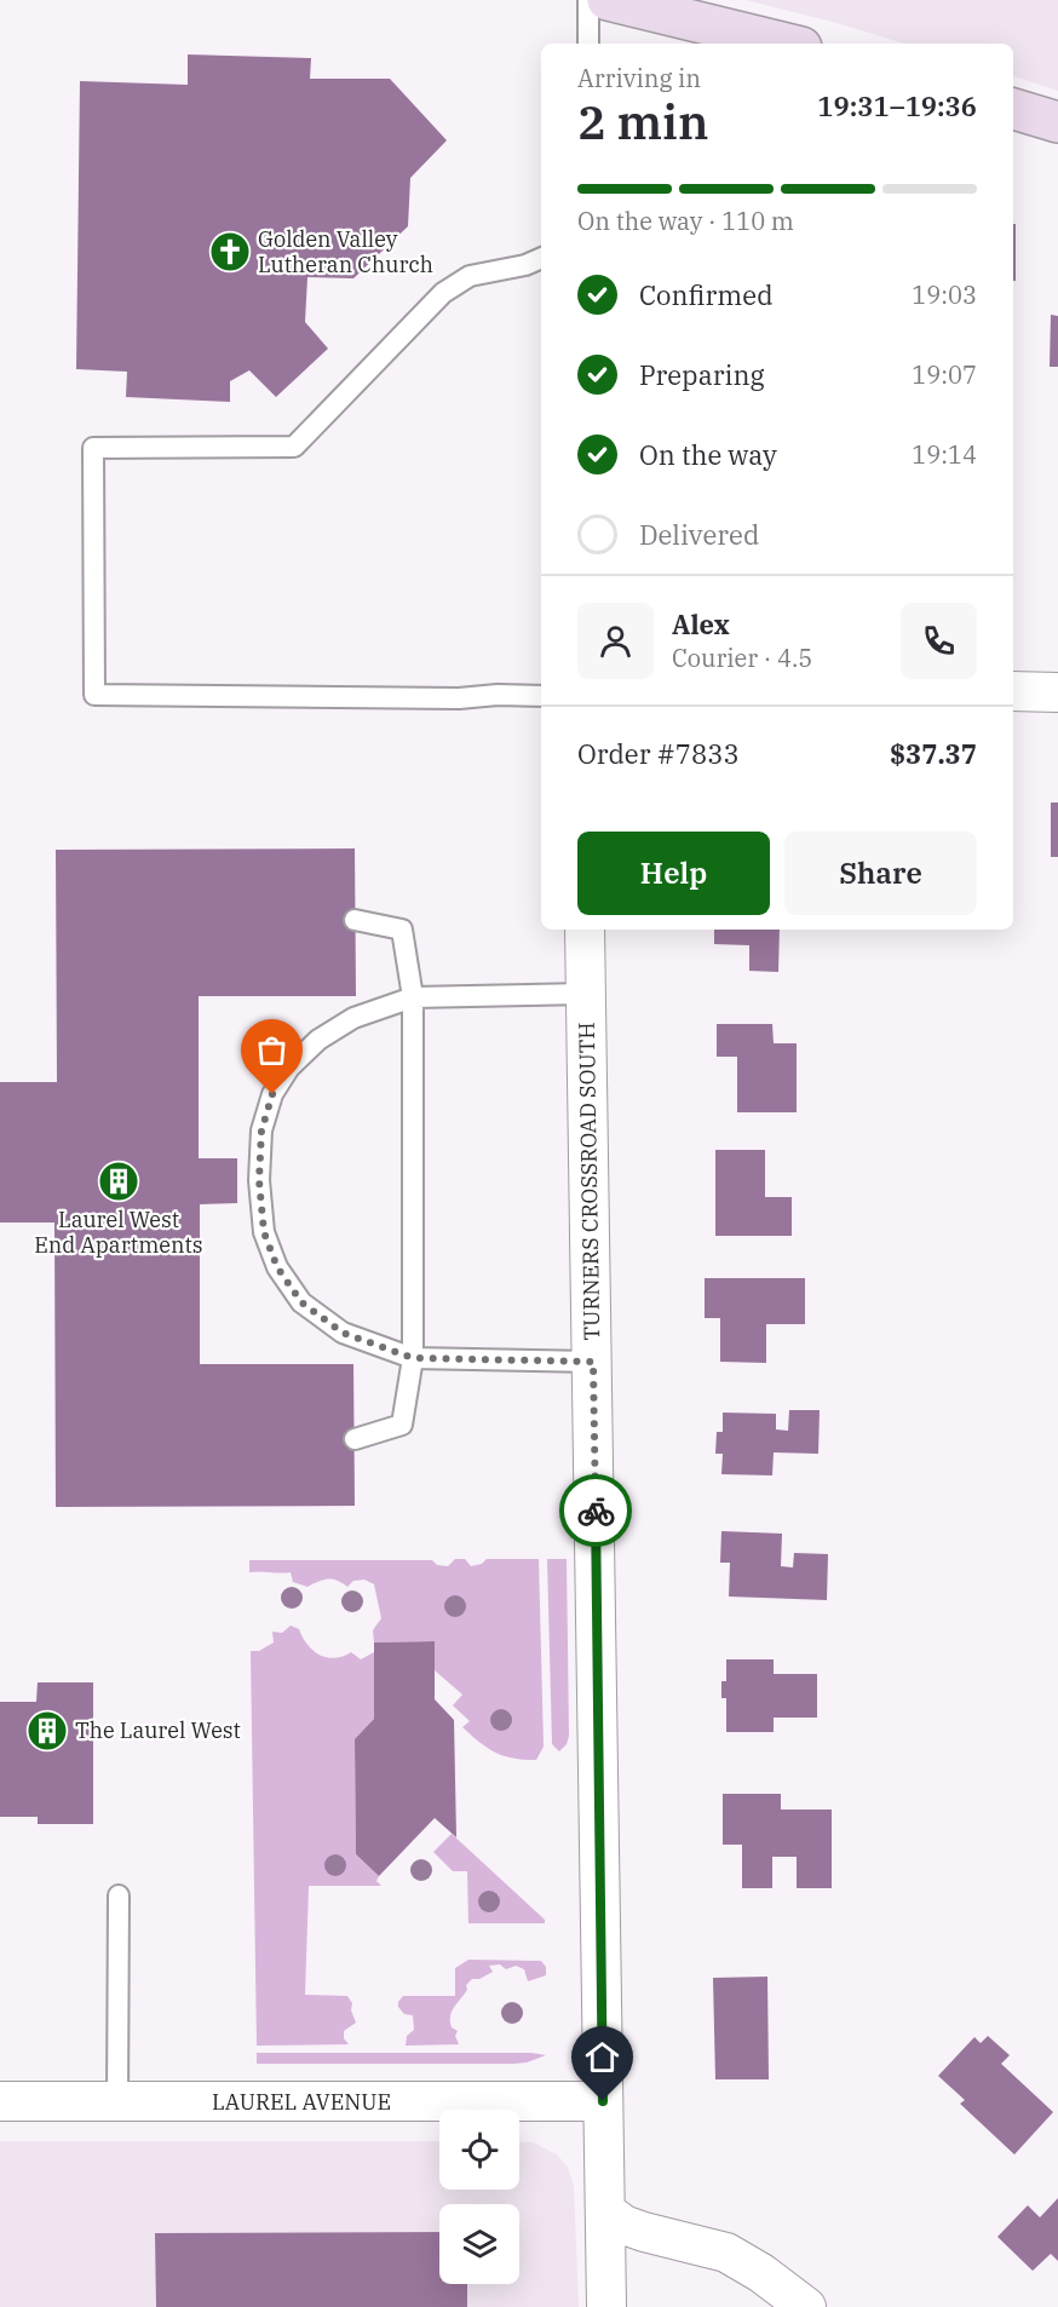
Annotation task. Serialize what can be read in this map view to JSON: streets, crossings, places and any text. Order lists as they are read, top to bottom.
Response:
{
  "streets": {
    "street": ["TURNERS CROSSROAD SOUTH", "LAUREL AVENUE"]
  },
  "crossings": [
    ["TURNERS CROSSROAD SOUTH", "LAUREL AVENUE"]
  ],
  "places": {
    "church": ["Golden Valley Lutheran Church"],
    "building": ["Laurel West End Apartments", "The Laurel West"]
  },
  "page": {
    "heading": ["2 min", "Arriving in", "19:31–19:36"],
    "panel": [
      "Alex",
      "Courier · 4.5",
      "Order #7833",
      "$37.37"
    ],
    "bar": "On the way · 110 m",
    "list": [
      ["Confirmed", "19:03"],
      ["Preparing", "19:07"],
      ["On the way", "19:14"],
      "Delivered"
    ],
    "buttons": ["Help", "Share"]
  }
}
